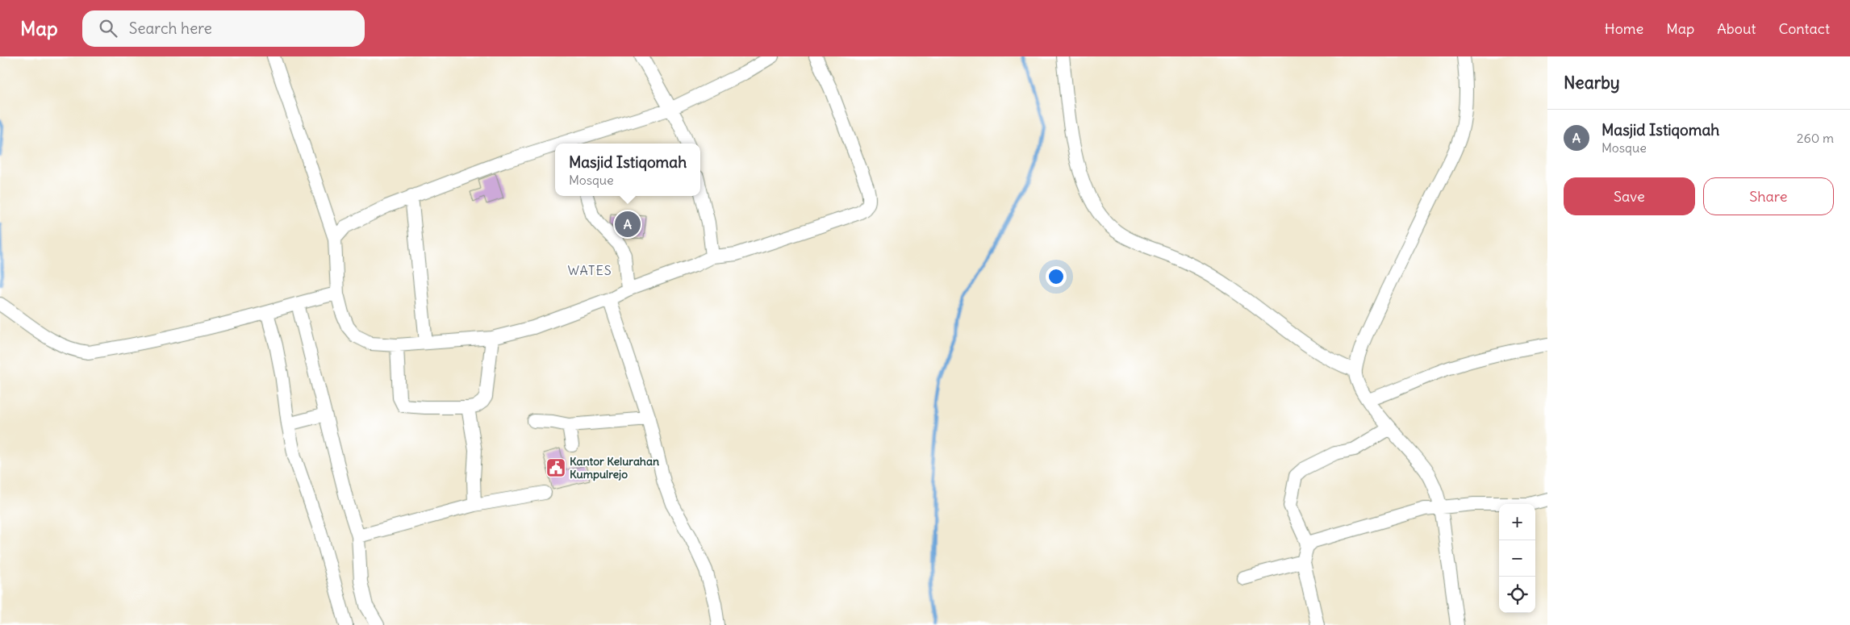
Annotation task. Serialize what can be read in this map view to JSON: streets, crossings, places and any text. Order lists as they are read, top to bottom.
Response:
{
  "districts": ["WATES"],
  "places": {
    "public building": ["Kantor Kelurahan Kumpulrejo"]
  },
  "page": {
    "header": "Map",
    "search": "Search here",
    "nav": [
      "Home",
      "Map",
      "About",
      "Contact"
    ],
    "heading": "Nearby",
    "list": [
      {
        "mark": "A",
        "name": "Masjid Istiqomah",
        "note": "Mosque",
        "value": "260 m"
      }
    ],
    "popup": ["Masjid Istiqomah", "Mosque"],
    "buttons": ["Save", "Share"],
    "pins": "A",
    "map_buttons": ["+", "−"]
  }
}
